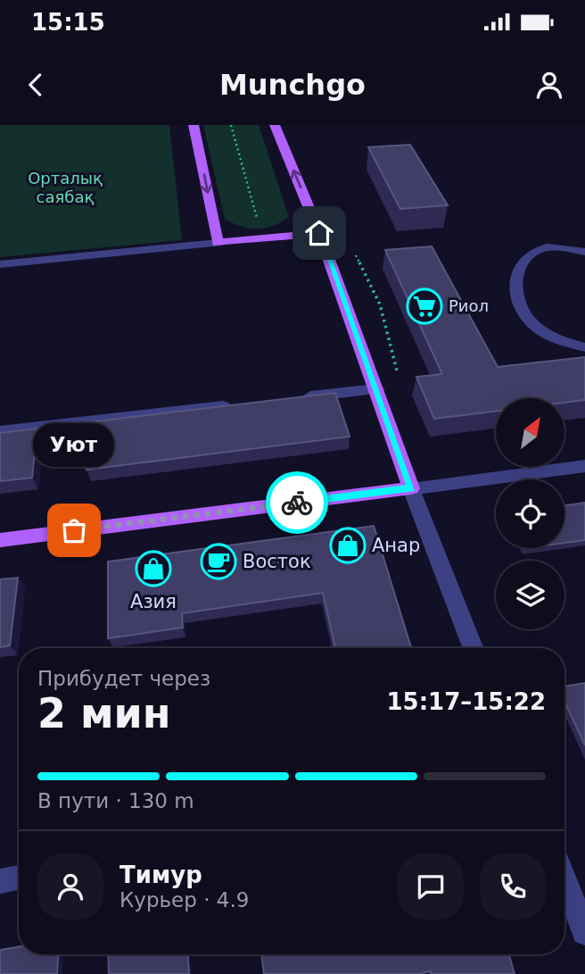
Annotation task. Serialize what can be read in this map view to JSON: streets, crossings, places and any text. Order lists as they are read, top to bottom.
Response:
{
  "parks": ["Орталық саябақ"],
  "places": {
    "supermarket": ["Риол"],
    "other": ["Уют"],
    "shop": ["Анар", "Азия"],
    "cafe": ["Восток"]
  },
  "north": "top right",
  "page": {
    "status": "15:15",
    "header": "Munchgo",
    "bubble": "Уют",
    "heading": ["2 мин", "Прибудет через", "15:17–15:22"],
    "panel": ["Тимур", "Курьер · 4.9"],
    "bar": "В пути · 130 m"
  }
}
